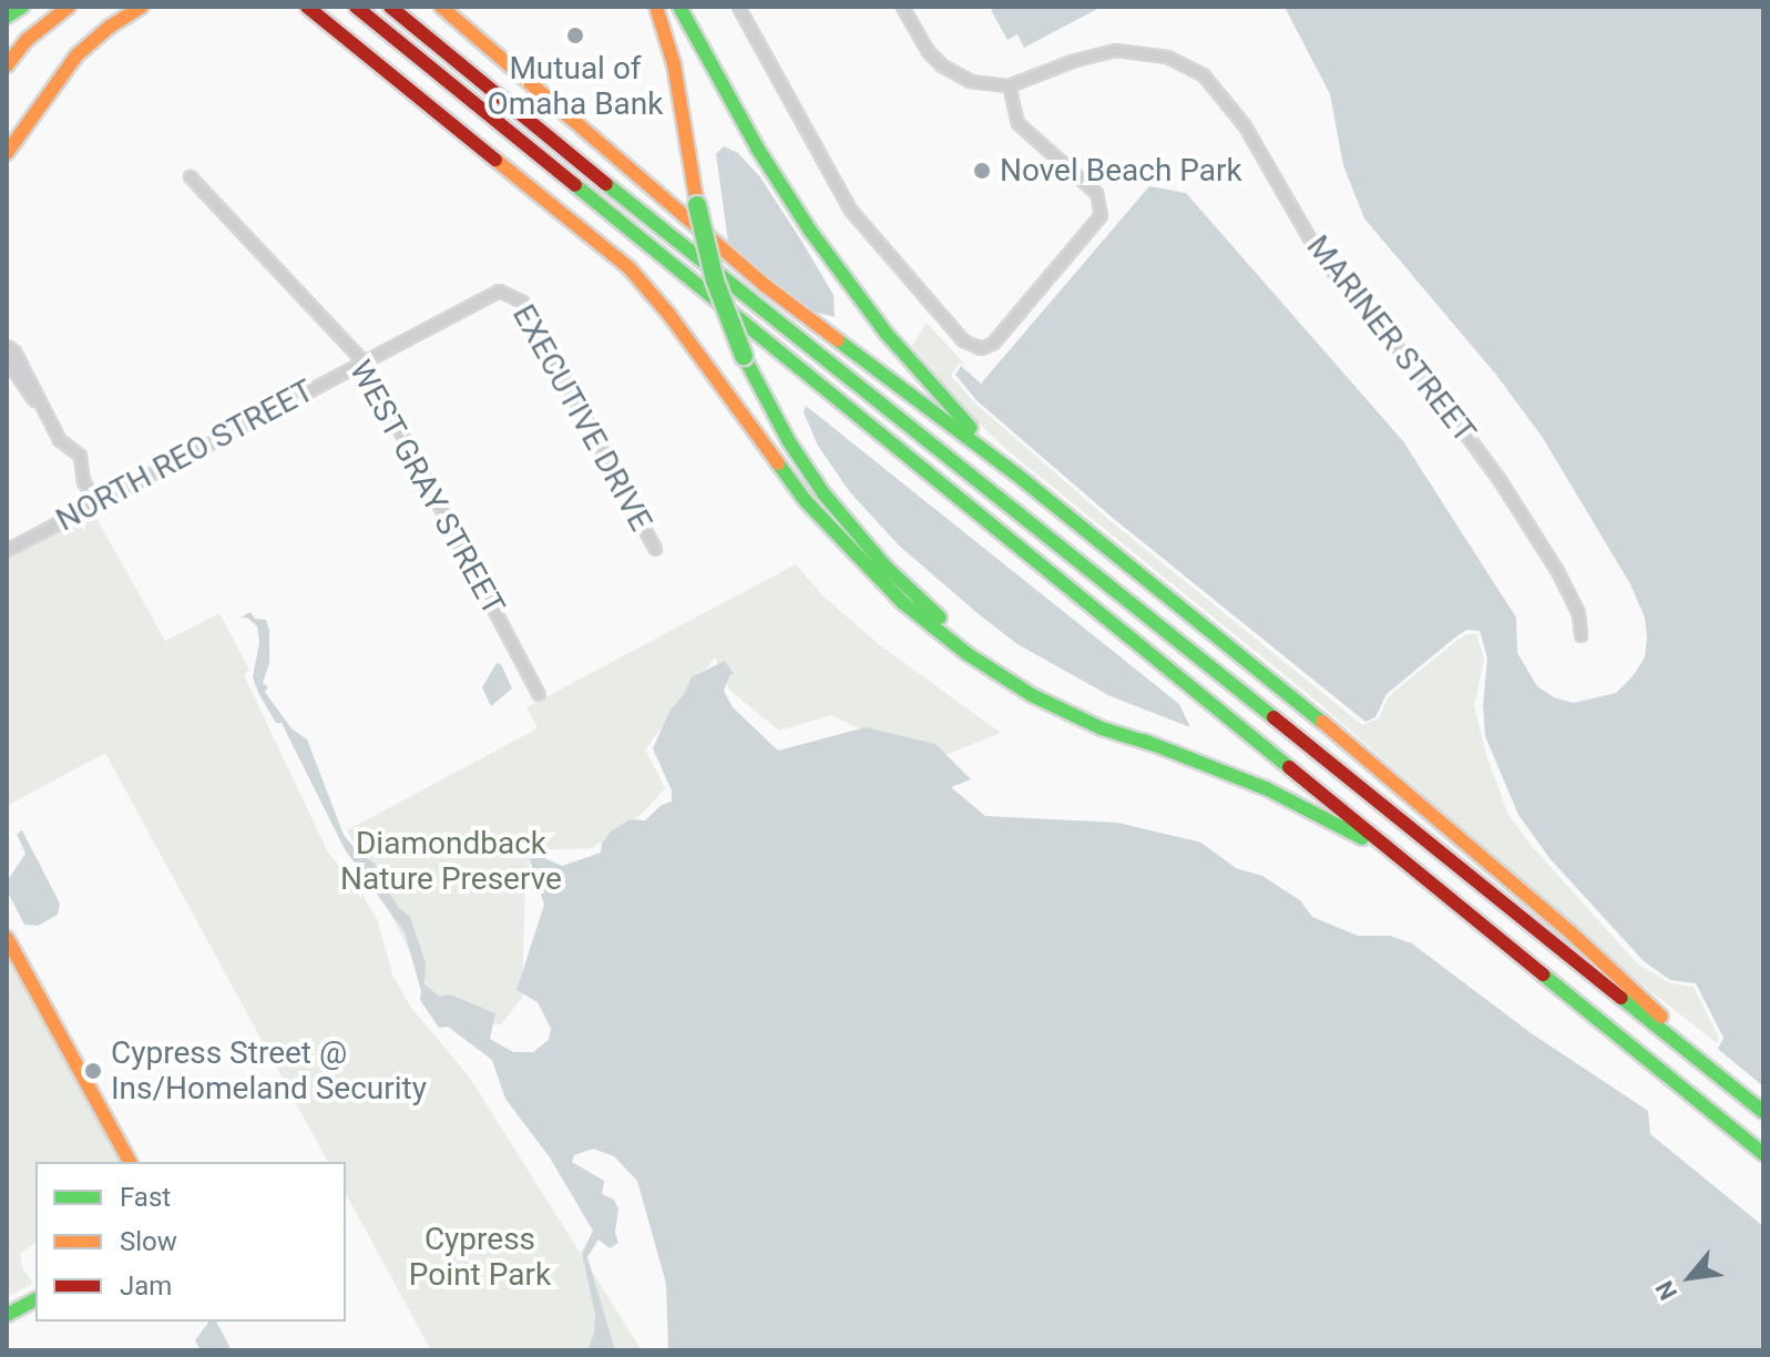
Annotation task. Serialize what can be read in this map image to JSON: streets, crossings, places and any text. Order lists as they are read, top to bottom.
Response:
{
  "streets": {
    "street": [
      "MARINER STREET",
      "EXECUTIVE DRIVE",
      "NORTH REO STREET",
      "WEST GRAY STREET"
    ]
  },
  "crossings": [
    ["EXECUTIVE DRIVE", "NORTH REO STREET"],
    ["NORTH REO STREET", "WEST GRAY STREET"]
  ],
  "parks": ["Diamondback Nature Preserve", "Cypress Point Park"],
  "places": ["Mutual of Omaha Bank", "Novel Beach Park", "Cypress Street @ Ins/Homeland Security"],
  "legend": ["Fast", "Slow", "Jam"],
  "north": "bottom left"
}
